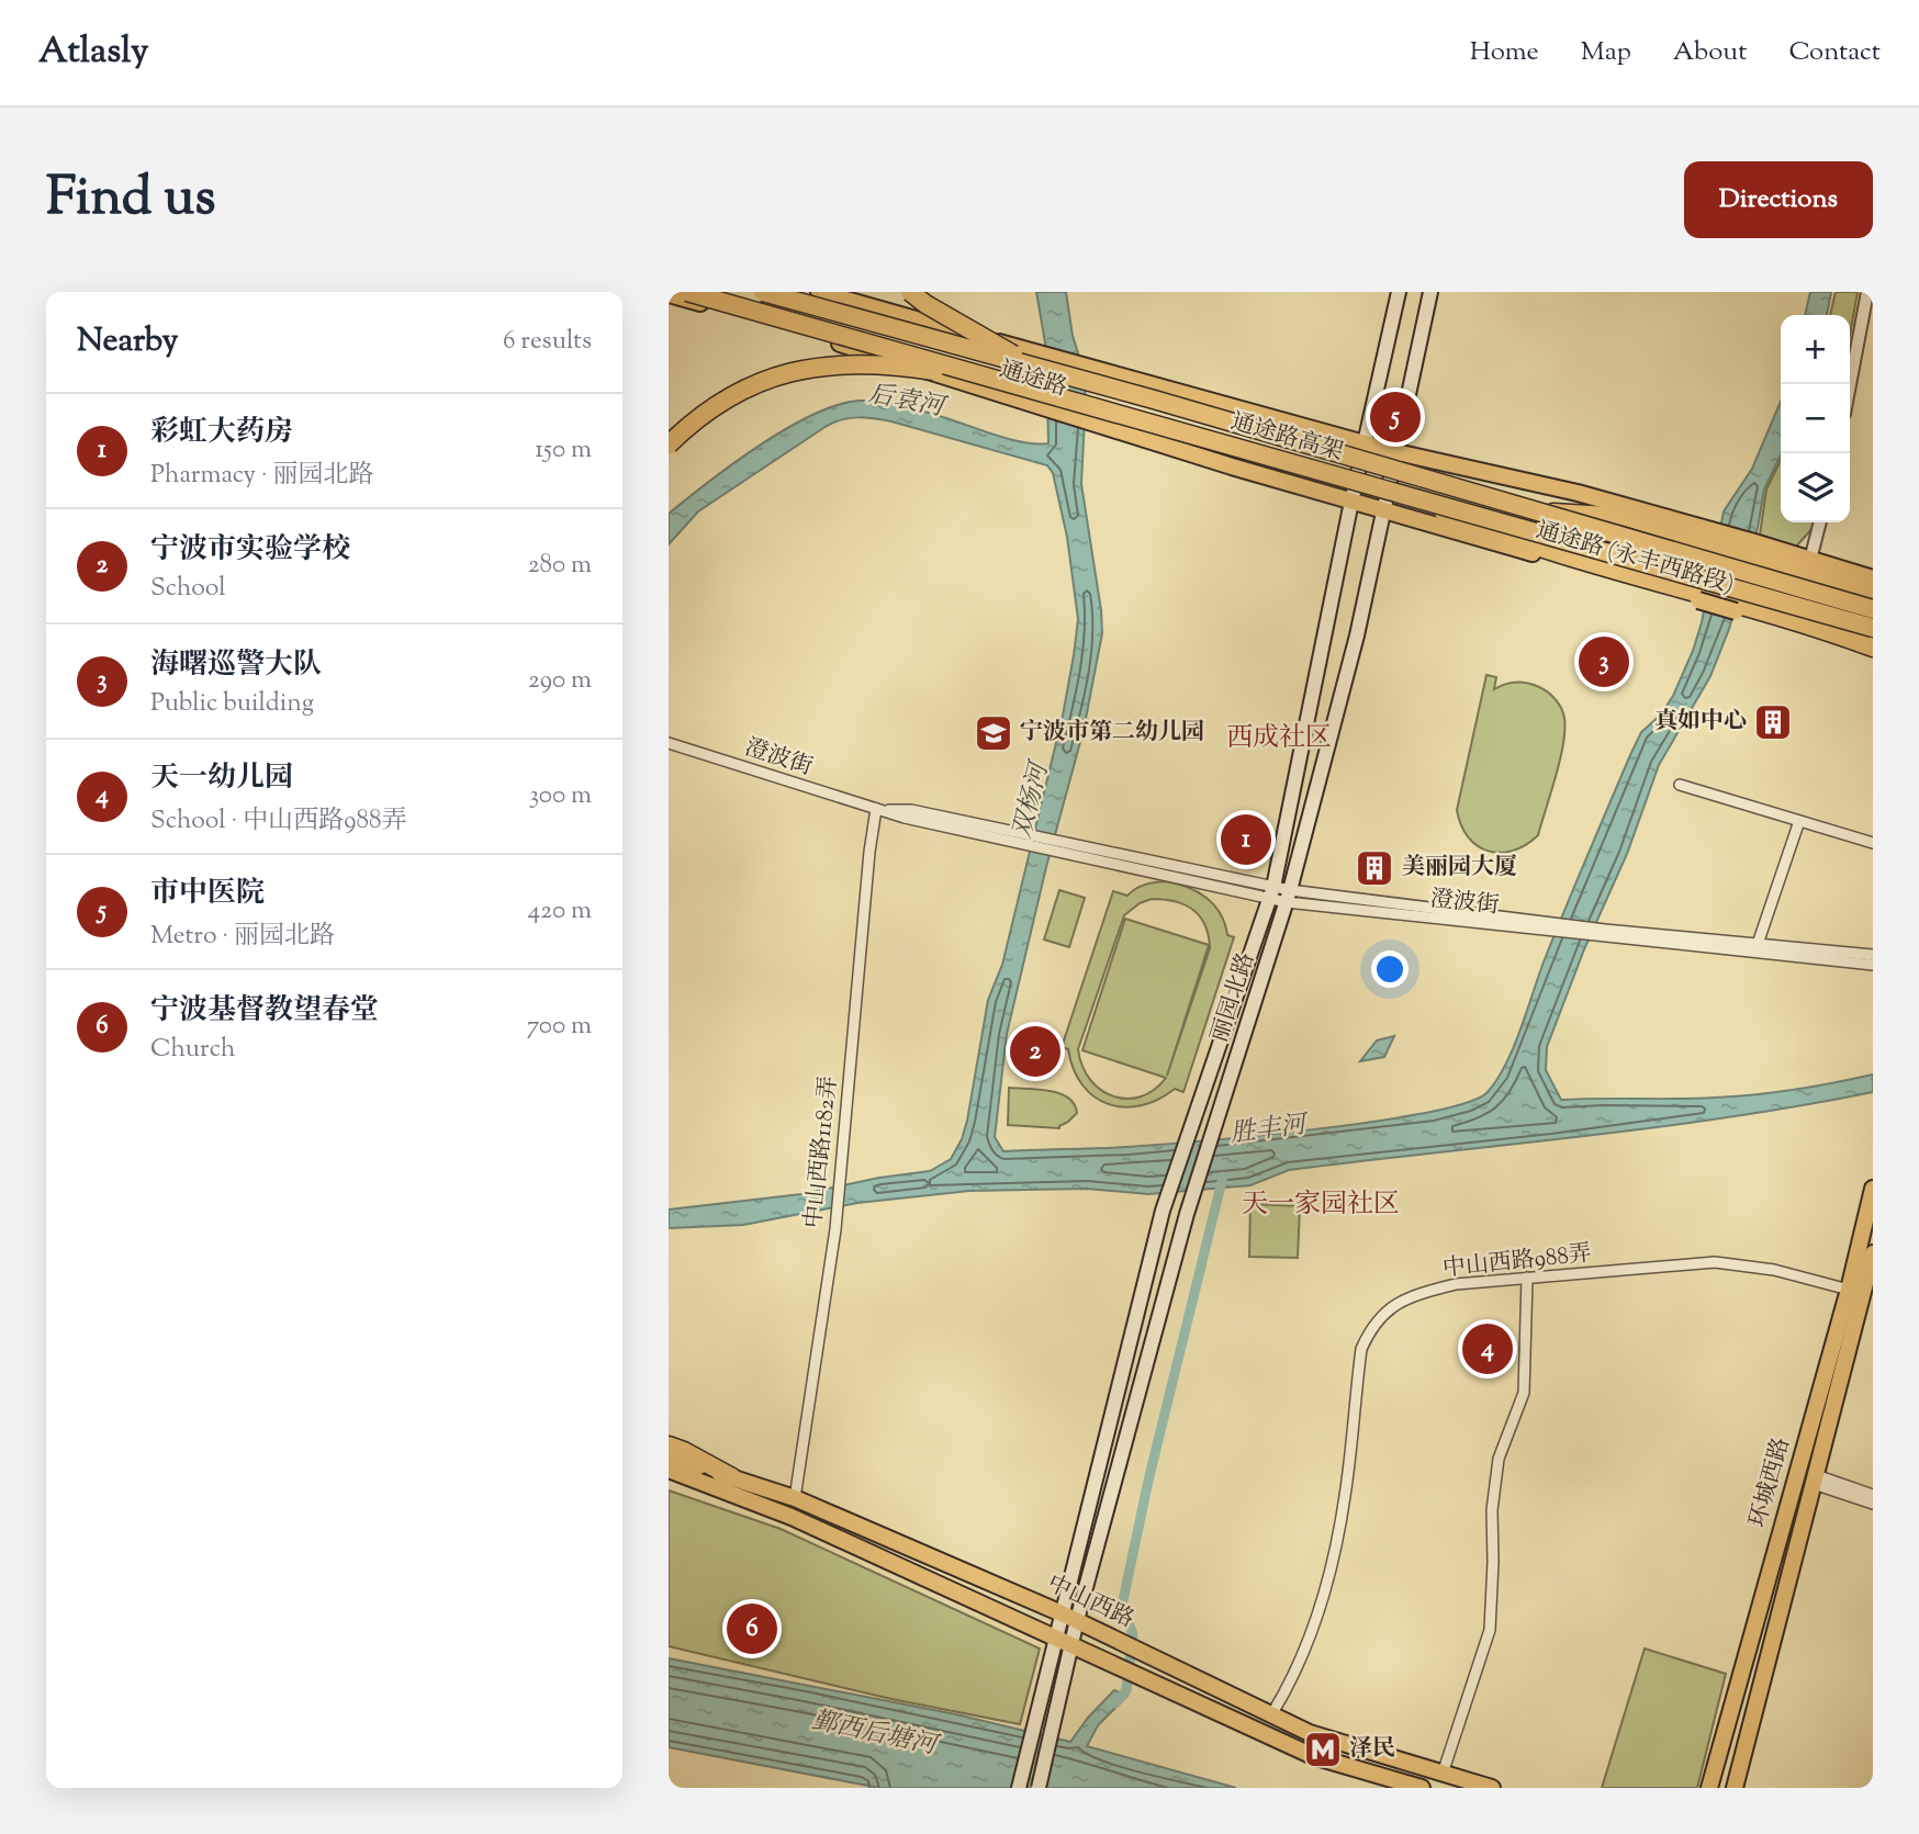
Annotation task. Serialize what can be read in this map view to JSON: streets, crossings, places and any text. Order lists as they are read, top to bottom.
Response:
{
  "streets": {
    "highway": ["通途路高架"],
    "main road": [
      "通途路",
      "通途路 (永丰西路段)",
      "丽园北路",
      "环城西路",
      "中山西路"
    ],
    "street": ["澄波街", "中山西路1182弄", "中山西路988弄"]
  },
  "crossings": [
    ["通途路", "通途路高架"],
    ["通途路", "通途路 (永丰西路段)"],
    ["通途路", "丽园北路"],
    ["通途路 (永丰西路段)", "丽园北路"],
    ["澄波街", "丽园北路"],
    ["澄波街", "中山西路1182弄"],
    ["丽园北路", "中山西路"],
    ["中山西路1182弄", "中山西路"],
    ["中山西路988弄", "环城西路"],
    ["中山西路988弄", "中山西路"]
  ],
  "districts": ["西成社区", "天一家园社区"],
  "water": [
    "后袁河",
    "双杨河",
    "胜丰河",
    "鄞西后塘河"
  ],
  "places": {
    "building": ["真如中心", "美丽园大厦"],
    "school or university": ["宁波市第二幼儿园"],
    "metro station": ["泽民"]
  },
  "page": {
    "header": "Atlasly",
    "nav": [
      "Home",
      "Map",
      "About",
      "Contact"
    ],
    "title": "Find us",
    "buttons": "Directions",
    "heading": ["Nearby", "6 results"],
    "map_buttons": ["+", "−"],
    "pins": [
      "5",
      "3",
      "1",
      "2",
      "4",
      "6"
    ],
    "list": [
      {
        "mark": "1",
        "name": "彩虹大药房",
        "note": "Pharmacy · 丽园北路",
        "value": "150 m"
      },
      {
        "mark": "2",
        "name": "宁波市实验学校",
        "note": "School",
        "value": "280 m"
      },
      {
        "mark": "3",
        "name": "海曙巡警大队",
        "note": "Public building",
        "value": "290 m"
      },
      {
        "mark": "4",
        "name": "天一幼儿园",
        "note": "School · 中山西路988弄",
        "value": "300 m"
      },
      {
        "mark": "5",
        "name": "市中医院",
        "note": "Metro · 丽园北路",
        "value": "420 m"
      },
      {
        "mark": "6",
        "name": "宁波基督教望春堂",
        "note": "Church",
        "value": "700 m"
      }
    ]
  }
}
